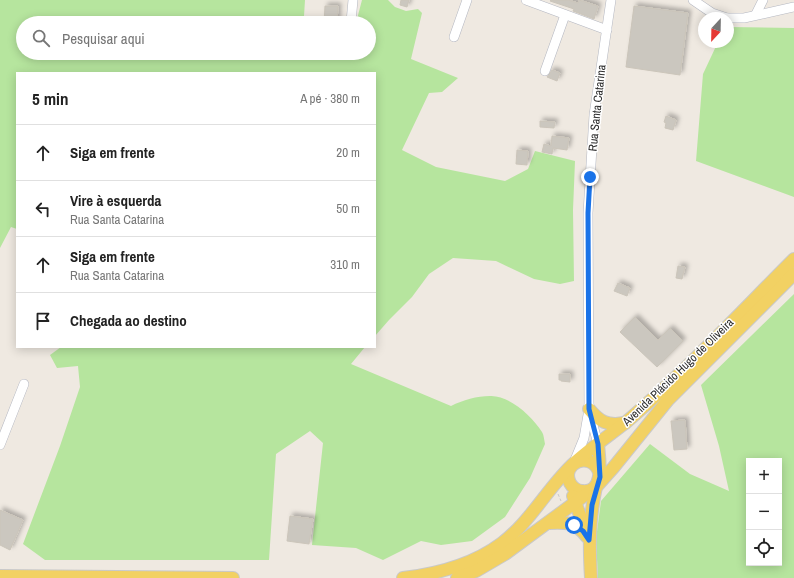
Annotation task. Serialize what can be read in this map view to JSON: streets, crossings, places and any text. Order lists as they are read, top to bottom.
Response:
{
  "streets": {
    "main road": ["Rua Santa Catarina", "Avenida Plácido Hugo de Oliveira"]
  },
  "crossings": [
    ["Rua Santa Catarina", "Avenida Plácido Hugo de Oliveira"]
  ],
  "north": "bottom",
  "page": {
    "search": "Pesquisar aqui",
    "heading": ["5 min", "A pé · 380 m"],
    "list": [
      ["Siga em frente", "20 m"],
      ["Vire à esquerda", "Rua Santa Catarina", "50 m"],
      ["Siga em frente", "Rua Santa Catarina", "310 m"],
      "Chegada ao destino"
    ],
    "map_buttons": ["+", "−"]
  }
}
